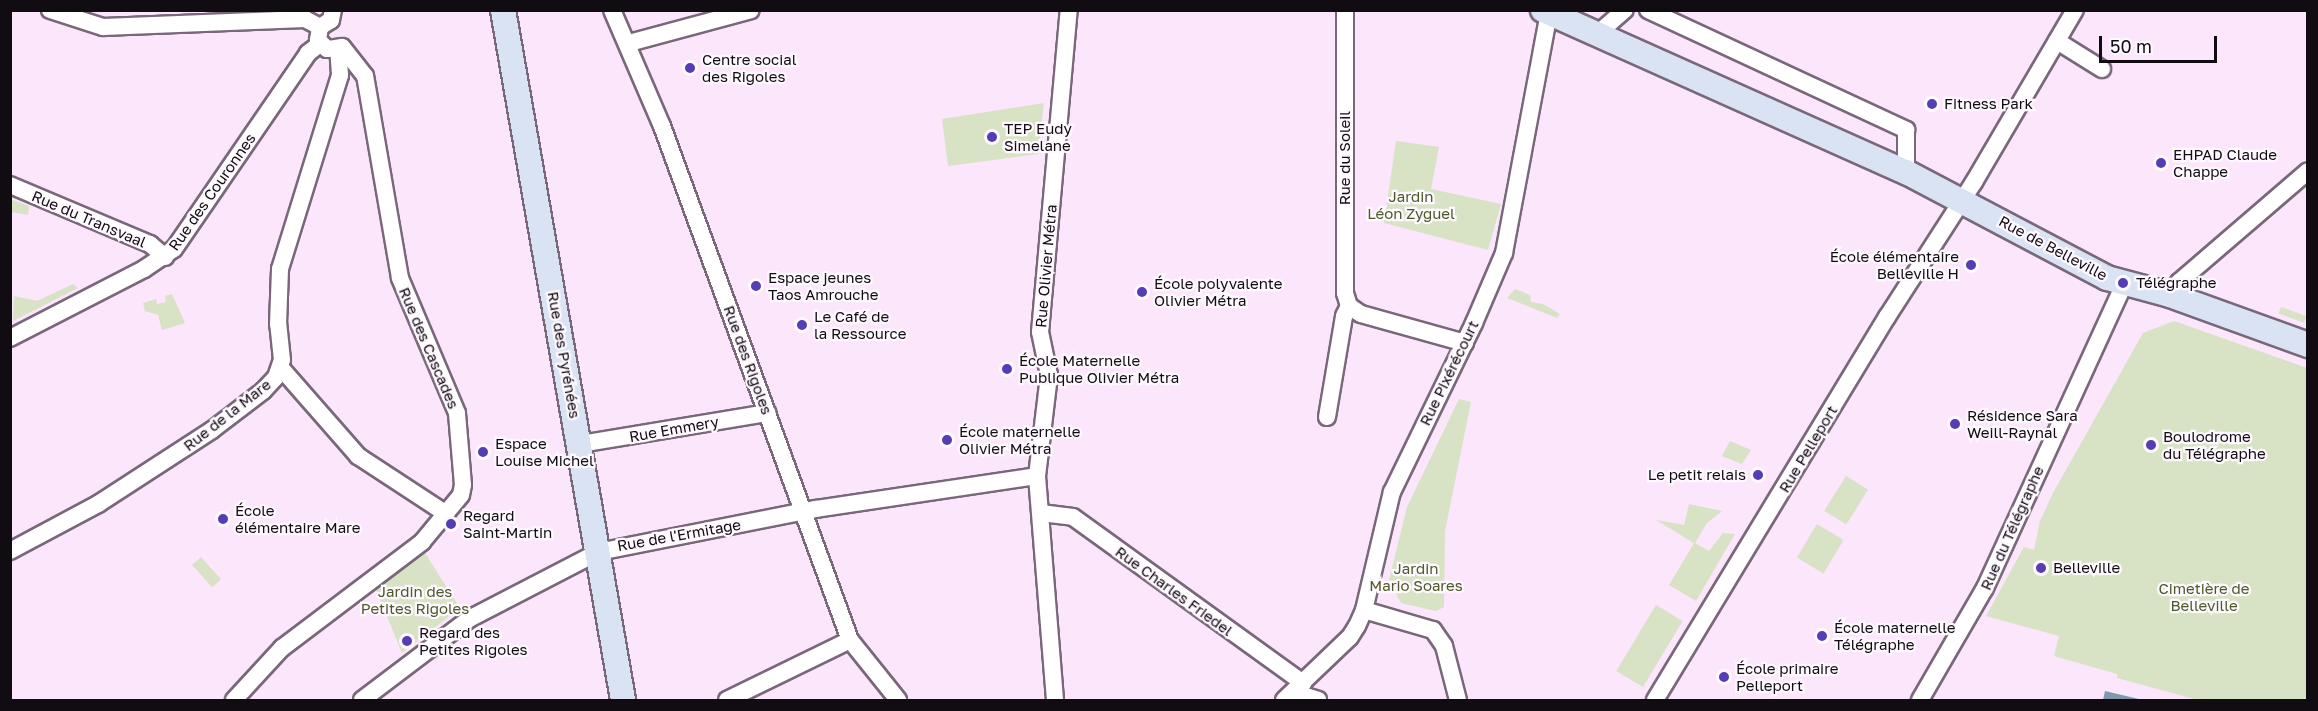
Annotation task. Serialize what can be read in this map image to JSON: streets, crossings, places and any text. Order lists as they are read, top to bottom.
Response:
{
  "streets": {
    "main road": ["Rue de Belleville", "Rue des Pyrénées"],
    "street": [
      "Rue du Soleil",
      "Rue des Couronnes",
      "Rue du Transvaal",
      "Rue Olivier Métra",
      "Rue des Cascades",
      "Rue des Rigoles",
      "Rue Pixérécourt",
      "Rue de la Mare",
      "Rue Emmery",
      "Rue Pelleport",
      "Rue du Télégraphe",
      "Rue de l'Ermitage",
      "Rue Charles Friedel"
    ]
  },
  "crossings": [
    ["Rue des Couronnes", "Rue du Transvaal"],
    ["Rue de Belleville", "Rue Pixérécourt"],
    ["Rue de Belleville", "Rue Pelleport"],
    ["Rue de Belleville", "Rue du Télégraphe"],
    ["Rue Olivier Métra", "Rue de l'Ermitage"],
    ["Rue Olivier Métra", "Rue Charles Friedel"],
    ["Rue des Cascades", "Rue de la Mare"],
    ["Rue des Pyrénées", "Rue Emmery"],
    ["Rue des Pyrénées", "Rue de l'Ermitage"],
    ["Rue des Rigoles", "Rue Emmery"],
    ["Rue des Rigoles", "Rue de l'Ermitage"],
    ["Rue Pixérécourt", "Rue Charles Friedel"]
  ],
  "parks": [
    "Jardin Léon Zyguel",
    "Jardin Mario Soares",
    "Cimetière de Belleville",
    "Jardin des Petites Rigoles"
  ],
  "places": [
    "Centre social des Rigoles",
    "Fitness Park",
    "TEP Eudy Simelane",
    "EHPAD Claude Chappe",
    "École élémentaire Belleville H",
    "Télégraphe",
    "Espace jeunes Taos Amrouche",
    "École polyvalente Olivier Métra",
    "Le Café de la Ressource",
    "École Maternelle Publique Olivier Métra",
    "Résidence Sara Weill-Raynal",
    "École maternelle Olivier Métra",
    "Boulodrome du Télégraphe",
    "Espace Louise Michel",
    "Le petit relais",
    "École élémentaire Mare",
    "Regard Saint-Martin",
    "Belleville",
    "École maternelle Télégraphe",
    "Regard des Petites Rigoles",
    "École primaire Pelleport"
  ],
  "scale_bar": "50 m"
}
